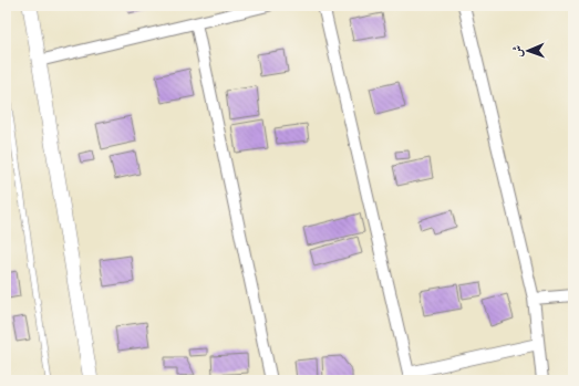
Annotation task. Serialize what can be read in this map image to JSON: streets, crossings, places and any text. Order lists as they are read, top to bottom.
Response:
{
  "north": "left"
}
